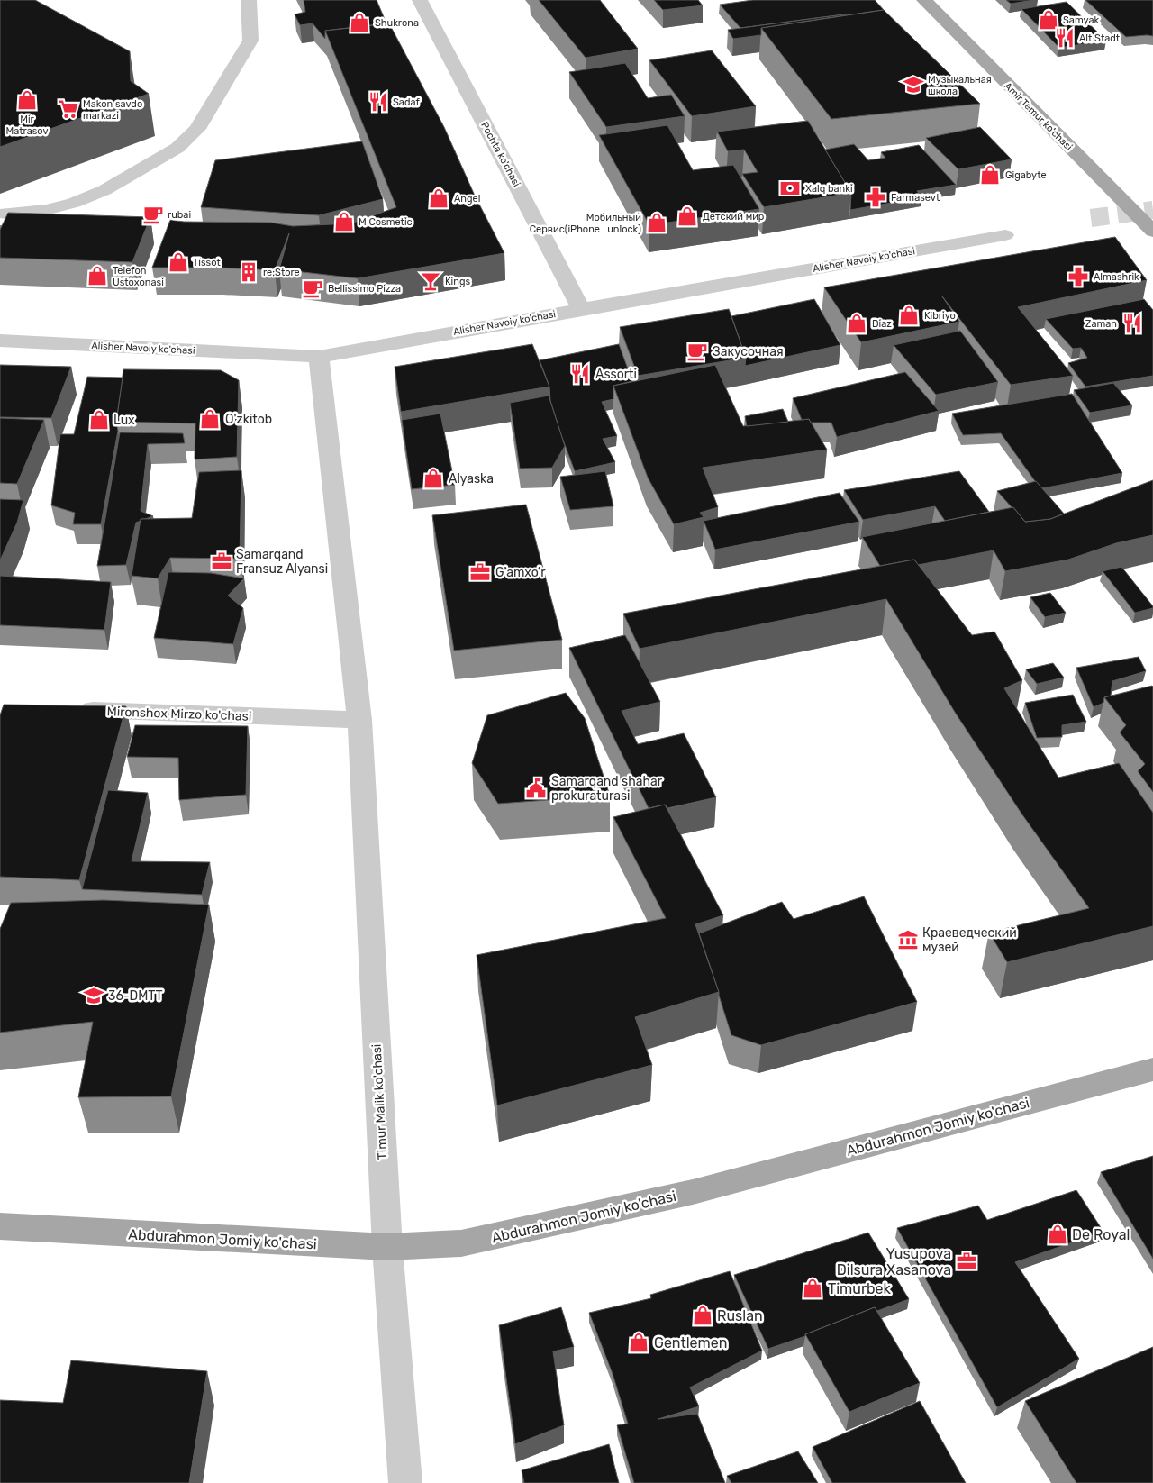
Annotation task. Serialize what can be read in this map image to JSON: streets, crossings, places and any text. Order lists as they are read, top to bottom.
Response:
{
  "streets": {
    "main road": ["Amir Temur ko'chasi", "Abdurahmon Jomiy ko'chasi"],
    "street": [
      "Pochta ko'chasi",
      "Alisher Navoiy ko'chasi",
      "Mironshox Mirzo ko'chasi",
      "Timur Malik ko'chasi"
    ]
  },
  "crossings": [
    ["Pochta ko'chasi", "Alisher Navoiy ko'chasi"],
    ["Alisher Navoiy ko'chasi", "Timur Malik ko'chasi"],
    ["Mironshox Mirzo ko'chasi", "Timur Malik ko'chasi"],
    ["Timur Malik ko'chasi", "Abdurahmon Jomiy ko'chasi"]
  ],
  "places": {
    "shop": [
      "Samyak",
      "Shukrona",
      "Mir Matrasov",
      "Gigabyte",
      "Angel",
      "Детский мир",
      "M Cosmetic",
      "Мобильный Сервис(iPhone_unlock)",
      "Tissot",
      "Telefon Ustoxonasi",
      "Kibriyo",
      "Diaz",
      "O'zkitob",
      "Lux",
      "Alyaska",
      "De Royal",
      "Timurbek",
      "Ruslan",
      "Gentlemen"
    ],
    "restaurant": [
      "Alt Stadt",
      "Sadaf",
      "Zaman",
      "Assorti"
    ],
    "school or university": ["Музыкальная школа", "36-DMTT"],
    "supermarket": ["Makon savdo markazi"],
    "bank": ["Xalq banki"],
    "pharmacy": ["Farmasevt", "Almashrik"],
    "cafe": ["rubai", "Bellissimo Pizza", "Закусочная"],
    "building": ["re:Store"],
    "bar": ["Kings"],
    "office": ["Samarqand Fransuz Alyansi", "G'amxo'r", "Yusupova Dilsura Xasanova"],
    "public building": ["Samarqand shahar prokuraturasi"],
    "museum": ["Краеведческий музей"]
  }
}
